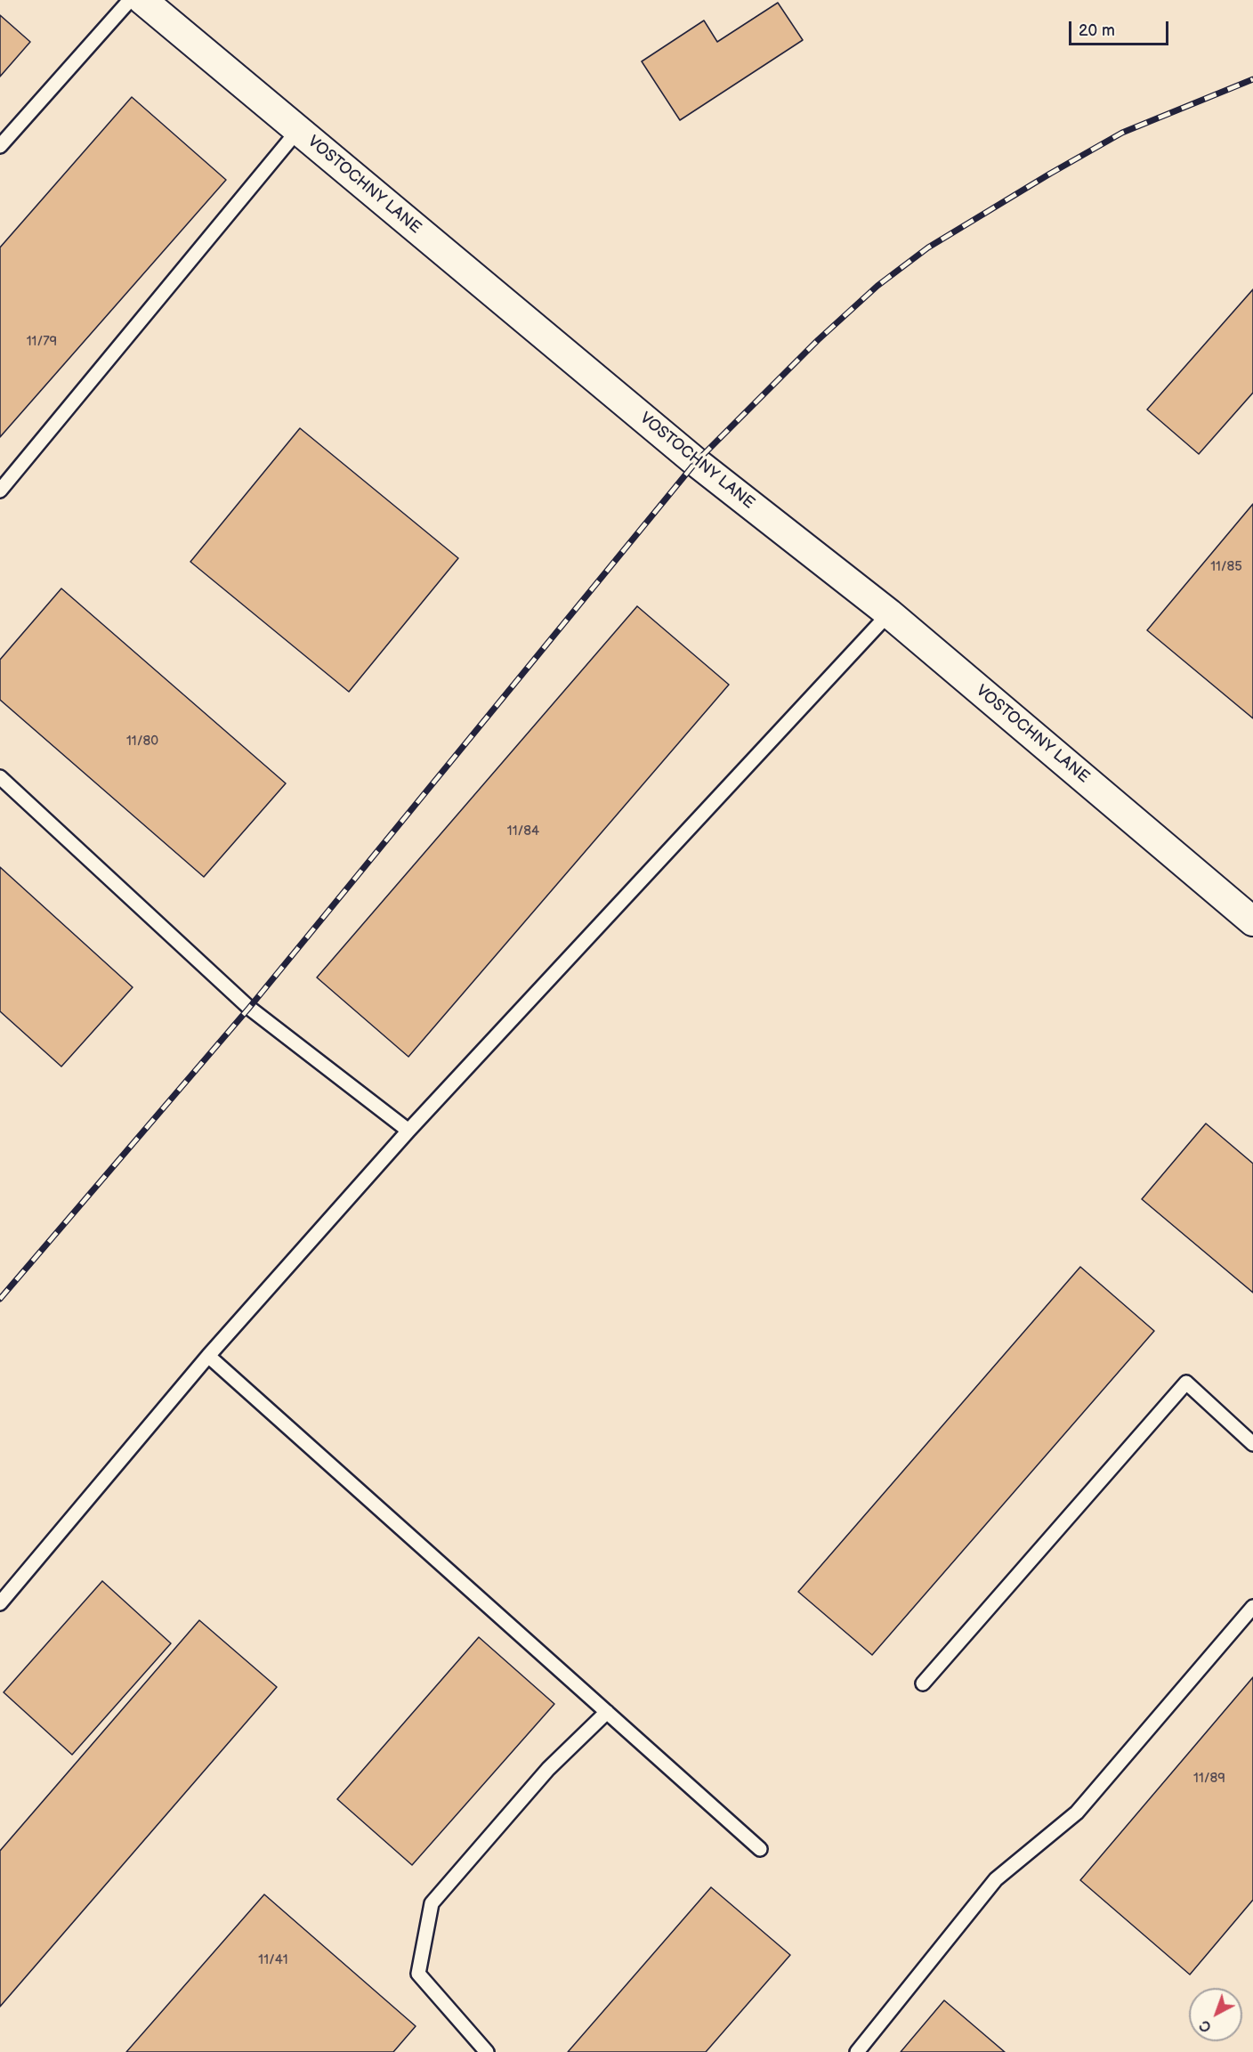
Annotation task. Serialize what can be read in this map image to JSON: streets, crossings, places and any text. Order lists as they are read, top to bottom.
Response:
{
  "streets": {
    "street": ["VOSTOCHNY LANE"]
  },
  "house_numbers": [
    "11/79",
    "11/85",
    "11/80",
    "11/84",
    "11/89",
    "11/41"
  ],
  "scale_bar": "20 m",
  "north": "bottom left"
}
